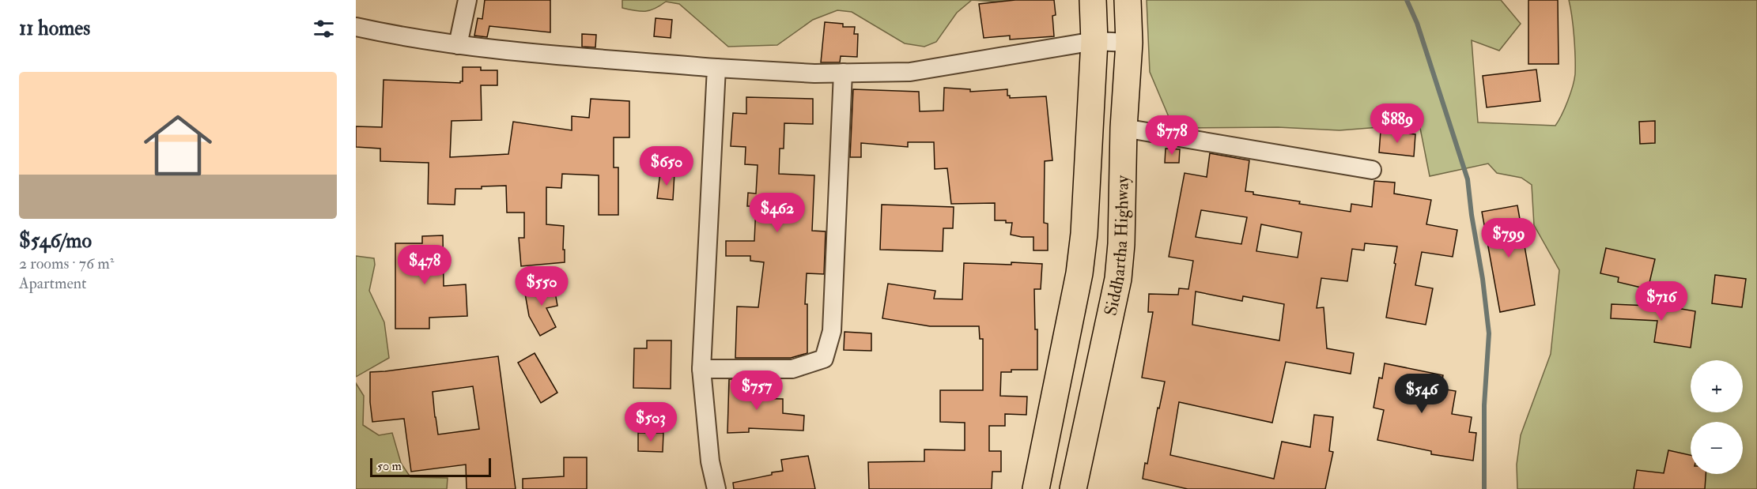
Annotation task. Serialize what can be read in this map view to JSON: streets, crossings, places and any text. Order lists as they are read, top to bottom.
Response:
{
  "streets": {
    "highway": ["Siddhartha Highway"]
  },
  "scale_bar": "50 m",
  "page": {
    "heading": "11 homes",
    "list": [
      {
        "name": "$546/mo",
        "note": "2 rooms · 76 m² · Apartment"
      }
    ],
    "price": [
      "$889",
      "$778",
      "$650",
      "$462",
      "$799",
      "$478",
      "$550",
      "$716",
      "$757",
      "$546",
      "$503"
    ],
    "map_buttons": ["+", "−"],
    "scale": "50 m"
  }
}
